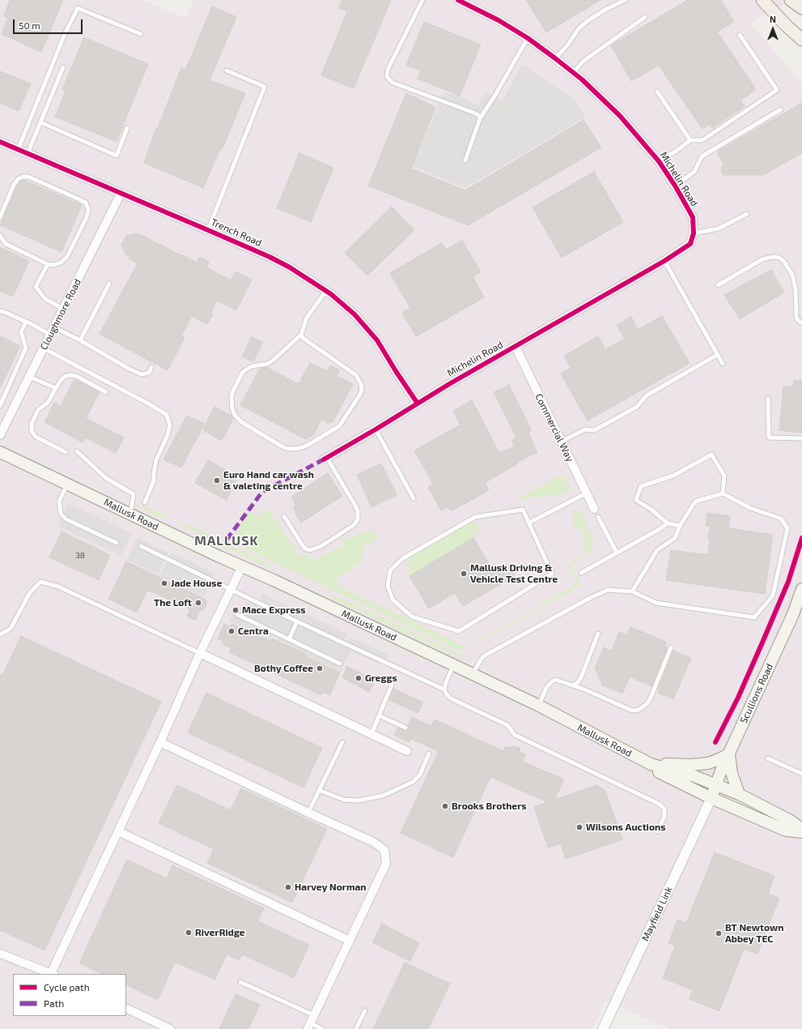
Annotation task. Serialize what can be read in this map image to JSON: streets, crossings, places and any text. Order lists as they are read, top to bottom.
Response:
{
  "streets": {
    "main road": ["Mallusk Road", "Scullions Road"],
    "street": [
      "Michelin Road",
      "Trench Road",
      "Cloughmore Road",
      "Commercial Way",
      "Mayfield Link"
    ]
  },
  "crossings": [
    ["Michelin Road", "Trench Road"],
    ["Michelin Road", "Commercial Way"],
    ["Trench Road", "Cloughmore Road"],
    ["Mallusk Road", "Scullions Road"],
    ["Scullions Road", "Mayfield Link"]
  ],
  "districts": ["MALLUSK"],
  "places": [
    "Euro Hand car wash & valeting centre",
    "Mallusk Driving & Vehicle Test Centre",
    "Jade House",
    "The Loft",
    "Mace Express",
    "Centra",
    "Bothy Coffee",
    "Greggs",
    "Brooks Brothers",
    "Wilsons Auctions",
    "Harvey Norman",
    "RiverRidge",
    "BT Newtown Abbey TEC"
  ],
  "house_numbers": ["38"],
  "legend": ["Cycle path", "Path"],
  "scale_bar": "50 m",
  "north": "top"
}
